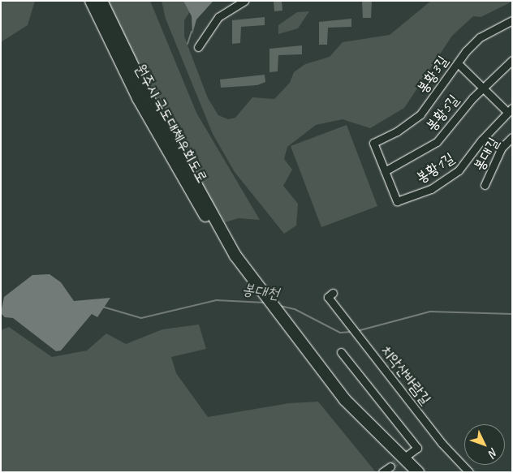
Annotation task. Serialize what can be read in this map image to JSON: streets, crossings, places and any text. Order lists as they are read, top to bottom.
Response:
{
  "streets": {
    "highway": ["원주시 국도대체우회도로"],
    "street": [
      "봉황3길",
      "봉황5길",
      "봉대길",
      "봉황1길",
      "치악산바람길"
    ]
  },
  "crossings": [
    ["봉황3길", "봉황5길"],
    ["봉황3길", "봉황1길"],
    ["봉황5길", "봉황1길"]
  ],
  "water": ["봉대천"],
  "north": "bottom right"
}
